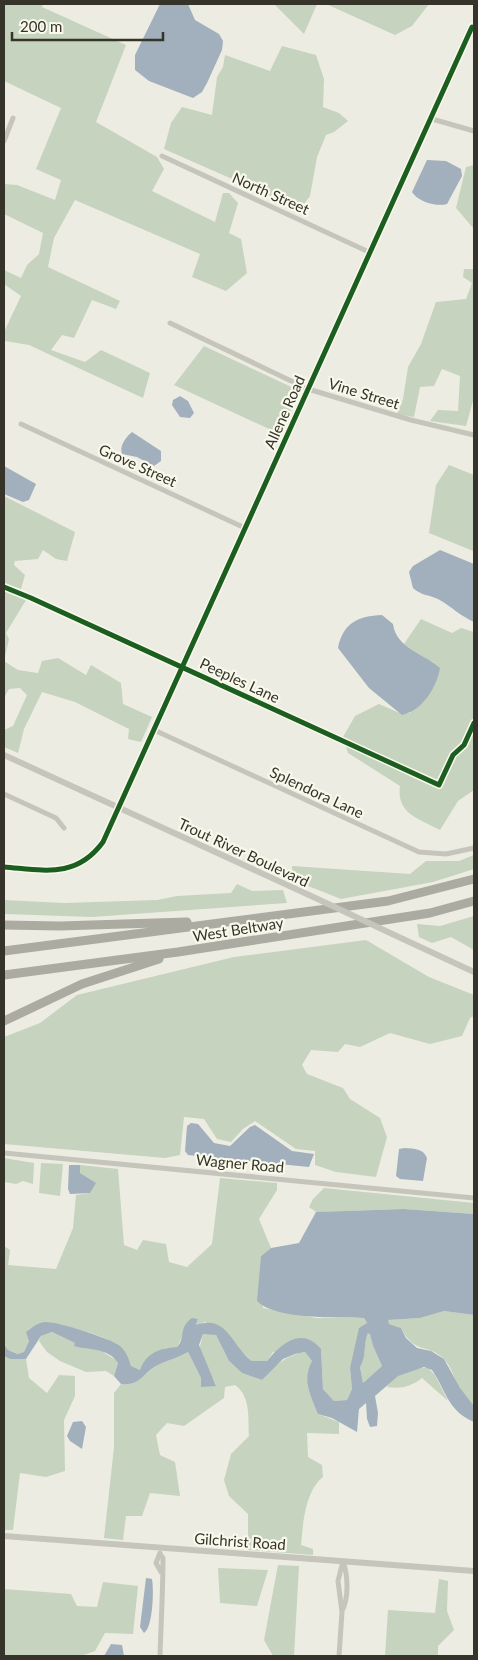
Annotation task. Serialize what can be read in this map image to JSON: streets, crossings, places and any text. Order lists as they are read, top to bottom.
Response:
{
  "streets": {
    "highway": ["West Beltway"],
    "street": [
      "North Street",
      "Vine Street",
      "Allene Road",
      "Grove Street",
      "Peeples Lane",
      "Splendora Lane",
      "Trout River Boulevard",
      "Wagner Road",
      "Gilchrist Road"
    ]
  },
  "crossings": [
    ["North Street", "Allene Road"],
    ["Vine Street", "Allene Road"],
    ["Allene Road", "Grove Street"],
    ["Allene Road", "Peeples Lane"],
    ["Allene Road", "Splendora Lane"],
    ["Allene Road", "Trout River Boulevard"]
  ],
  "scale_bar": "200 m"
}
